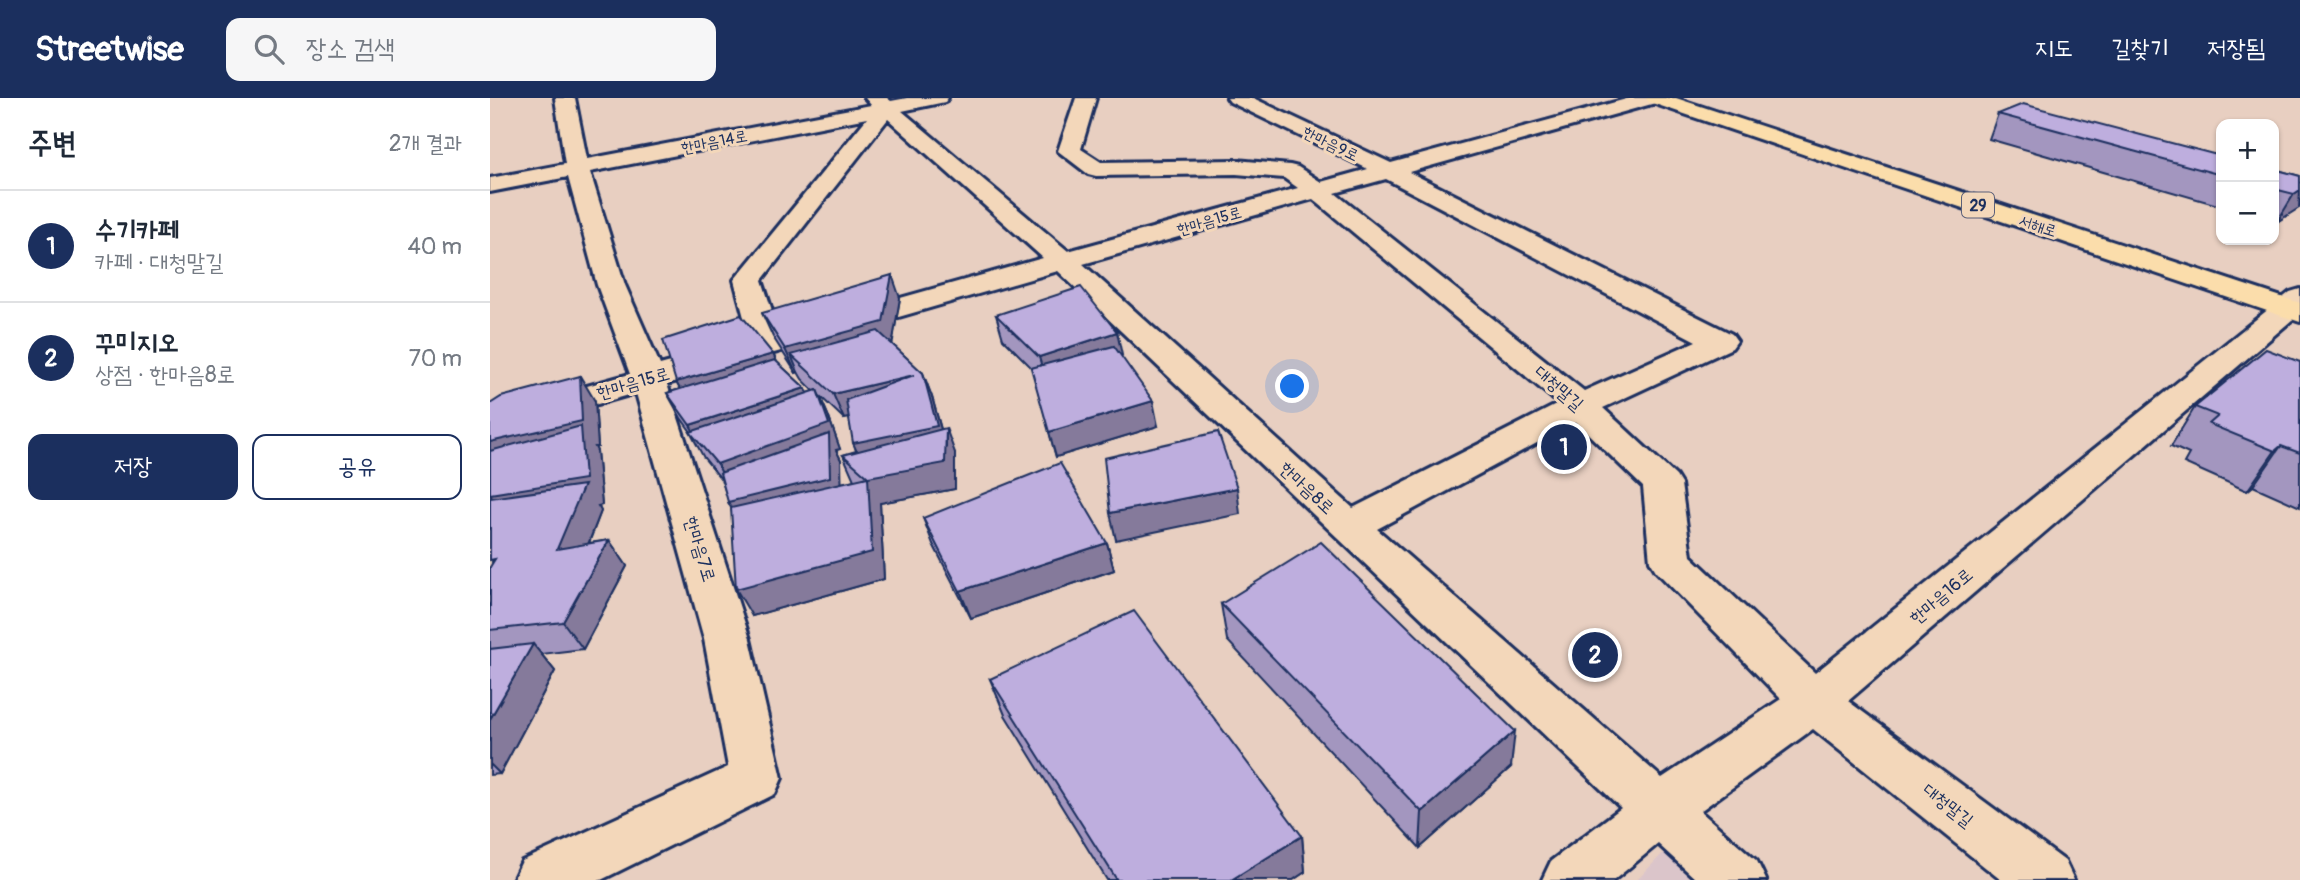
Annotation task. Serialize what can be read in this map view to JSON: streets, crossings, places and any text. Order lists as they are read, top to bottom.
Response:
{
  "streets": {
    "main road": ["29", "서해로"],
    "street": [
      "한마음14로",
      "한마음9로",
      "한마음15로",
      "대청말길",
      "한마음8로",
      "한마음7로",
      "한마음16로"
    ]
  },
  "crossings": [
    ["한마음14로", "한마음8로"],
    ["한마음14로", "한마음7로"],
    ["한마음9로", "한마음15로"],
    ["한마음9로", "대청말길"],
    ["한마음15로", "서해로"],
    ["한마음15로", "대청말길"],
    ["한마음15로", "한마음8로"],
    ["한마음15로", "한마음7로"],
    ["서해로", "한마음16로"],
    ["대청말길", "한마음16로"],
    ["한마음8로", "한마음16로"]
  ],
  "page": {
    "header": "Streetwise",
    "search": "장소 검색",
    "nav": ["지도", "길찾기", "저장됨"],
    "heading": ["주변", "2개 결과"],
    "map_buttons": ["+", "−"],
    "list": [
      {
        "mark": "1",
        "name": "수기카페",
        "note": "카페 · 대청말길",
        "value": "40 m"
      },
      {
        "mark": "2",
        "name": "꾸미지오",
        "note": "상점 · 한마음8로",
        "value": "70 m"
      }
    ],
    "buttons": ["저장", "공유"],
    "pins": ["1", "2"]
  }
}
